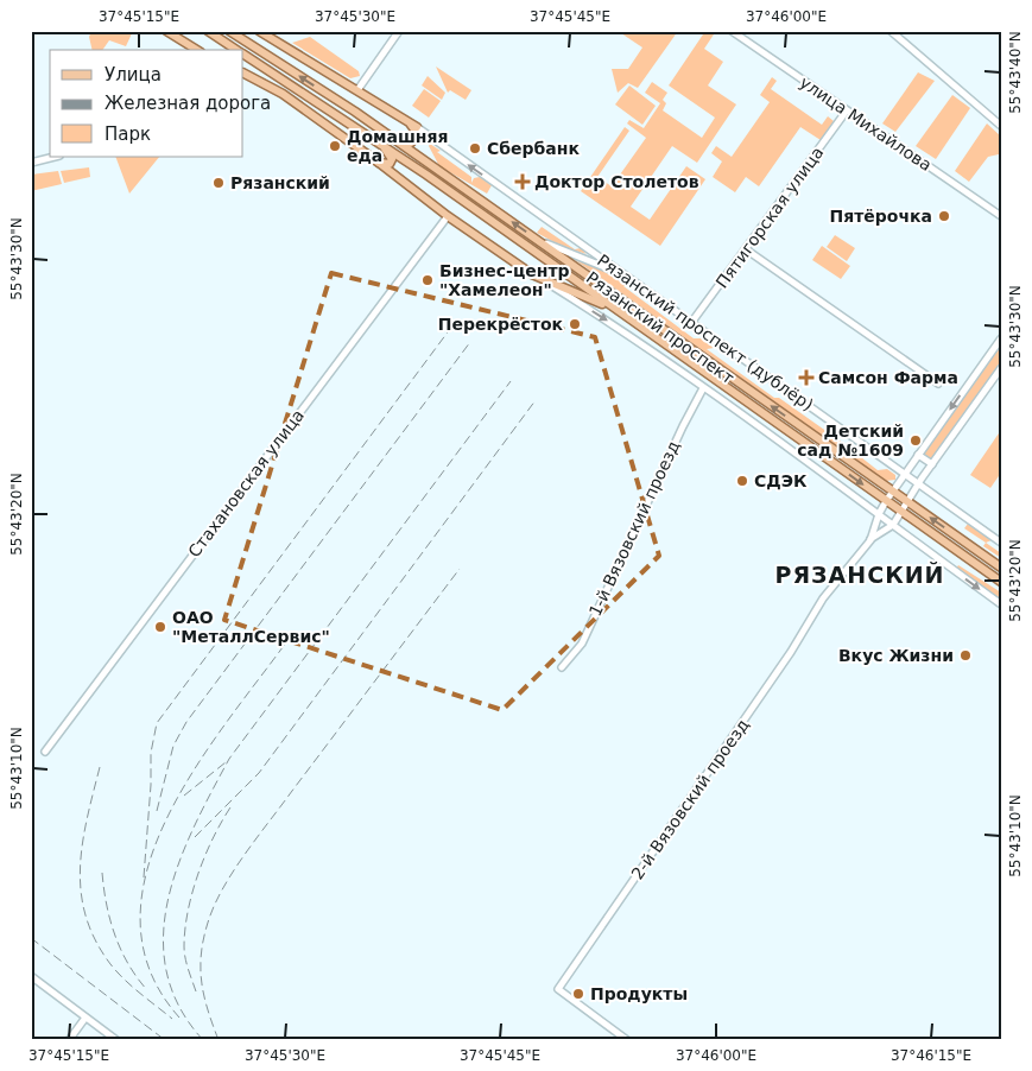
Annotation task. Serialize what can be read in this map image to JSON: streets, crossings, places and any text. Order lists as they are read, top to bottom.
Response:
{
  "streets": {
    "main road": ["Рязанский проспект"],
    "street": [
      "улица Михайлова",
      "Пятигорская улица",
      "Рязанский проспект (дублёр)",
      "Стахановская улица",
      "1-й Вязовский проезд",
      "2-й Вязовский проезд"
    ]
  },
  "crossings": [
    ["улица Михайлова", "Пятигорская улица"],
    ["Пятигорская улица", "Рязанский проспект (дублёр)"],
    ["Рязанский проспект", "2-й Вязовский проезд"],
    ["Рязанский проспект (дублёр)", "2-й Вязовский проезд"]
  ],
  "districts": ["РЯЗАНСКИЙ"],
  "places": {
    "other": [
      "Домашняя еда",
      "Сбербанк",
      "Рязанский",
      "Пятёрочка",
      "Бизнес-центр \"Хамелеон\"",
      "Перекрёсток",
      "Детский сад №1609",
      "СДЭК",
      "ОАО \"МеталлСервис\"",
      "Вкус Жизни",
      "Продукты"
    ],
    "health": ["Доктор Столетов", "Самсон Фарма"]
  },
  "legend": ["Улица", "Железная дорога", "Парк"],
  "coordinates": [
    "37°45'15\"E",
    "37°45'30\"E",
    "37°45'45\"E",
    "37°46'00\"E",
    "55°43'40\"N",
    "55°43'30\"N",
    "55°43'20\"N",
    "55°43'10\"N",
    "37°46'15\"E"
  ]
}
